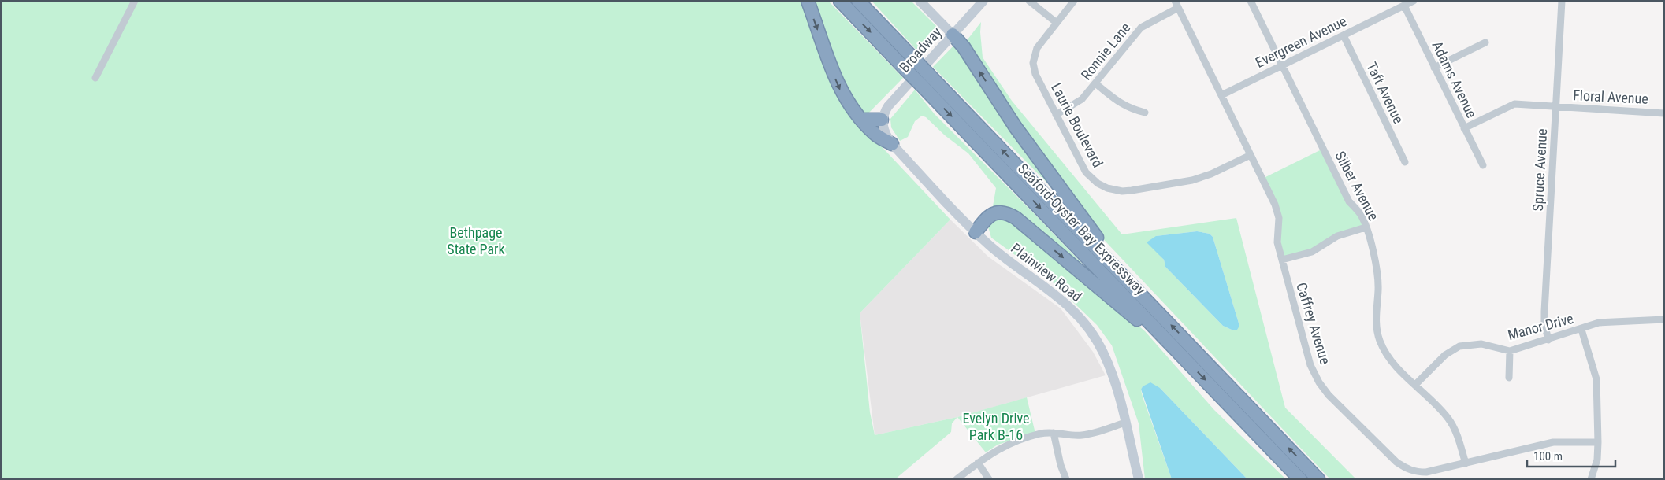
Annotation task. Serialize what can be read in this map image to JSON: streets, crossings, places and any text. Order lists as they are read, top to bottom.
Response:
{
  "streets": {
    "highway": ["Seaford-Oyster Bay Expressway"],
    "main road": ["Broadway", "Plainview Road"],
    "street": [
      "Evergreen Avenue",
      "Ronnie Lane",
      "Adams Avenue",
      "Taft Avenue",
      "Floral Avenue",
      "Laurie Boulevard",
      "Spruce Avenue",
      "Silber Avenue",
      "Caffrey Avenue",
      "Manor Drive"
    ]
  },
  "crossings": [
    ["Evergreen Avenue", "Adams Avenue"],
    ["Evergreen Avenue", "Taft Avenue"],
    ["Evergreen Avenue", "Silber Avenue"],
    ["Evergreen Avenue", "Caffrey Avenue"],
    ["Broadway", "Plainview Road"],
    ["Ronnie Lane", "Laurie Boulevard"],
    ["Ronnie Lane", "Caffrey Avenue"],
    ["Adams Avenue", "Floral Avenue"],
    ["Floral Avenue", "Spruce Avenue"],
    ["Laurie Boulevard", "Caffrey Avenue"],
    ["Spruce Avenue", "Manor Drive"],
    ["Silber Avenue", "Caffrey Avenue"],
    ["Silber Avenue", "Manor Drive"]
  ],
  "parks": ["Bethpage State Park", "Evelyn Drive Park B-16"],
  "scale_bar": "100 m"
}
